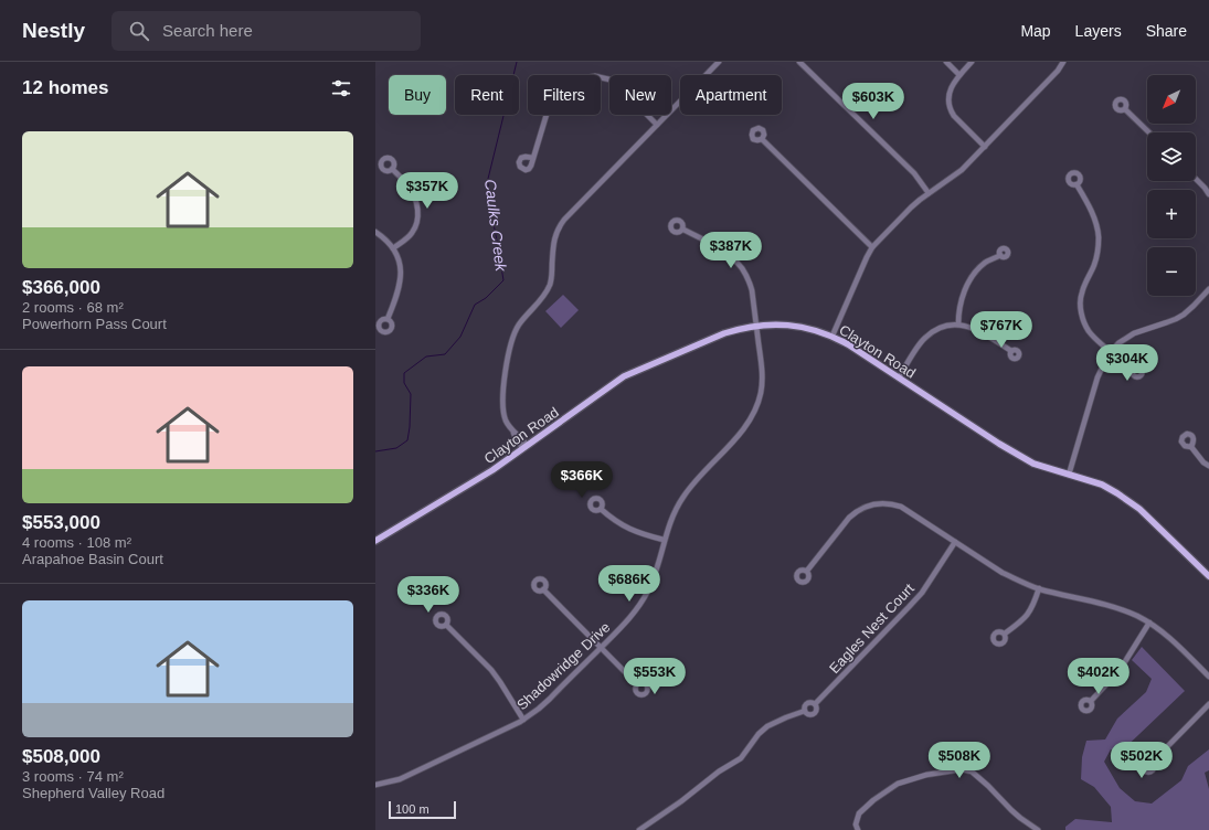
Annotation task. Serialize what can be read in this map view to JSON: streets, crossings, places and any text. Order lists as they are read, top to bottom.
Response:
{
  "streets": {
    "main road": ["Clayton Road"],
    "street": ["Eagles Nest Court", "Shadowridge Drive"]
  },
  "crossings": [
    ["Clayton Road", "Shadowridge Drive"]
  ],
  "water": ["Caulks Creek"],
  "scale_bar": "100 m",
  "north": "bottom left",
  "page": {
    "header": "Nestly",
    "search": "Search here",
    "nav": ["Map", "Layers", "Share"],
    "heading": "12 homes",
    "map_buttons": ["+", "−"],
    "chip": [
      "Buy",
      "Rent",
      "Filters",
      "New",
      "Apartment"
    ],
    "price": [
      "$603K",
      "$357K",
      "$387K",
      "$767K",
      "$304K",
      "$366K",
      "$686K",
      "$336K",
      "$553K",
      "$402K",
      "$508K",
      "$502K"
    ],
    "list": [
      {
        "name": "$366,000",
        "note": "2 rooms · 68 m² · Powerhorn Pass Court"
      },
      {
        "name": "$553,000",
        "note": "4 rooms · 108 m² · Arapahoe Basin Court"
      },
      {
        "name": "$508,000",
        "note": "3 rooms · 74 m² · Shepherd Valley Road"
      }
    ],
    "scale": "100 m"
  }
}
